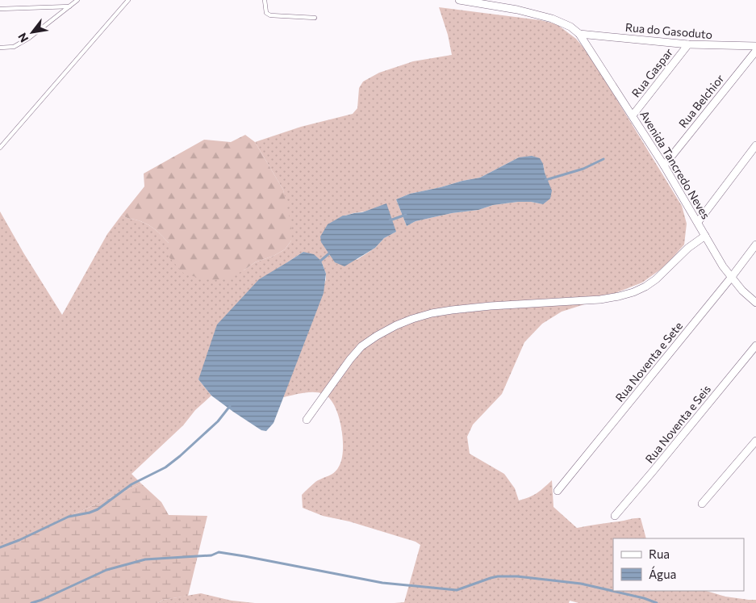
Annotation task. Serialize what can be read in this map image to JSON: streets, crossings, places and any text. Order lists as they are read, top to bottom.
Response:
{
  "streets": {
    "street": [
      "Rua do Gasoduto",
      "Rua Gaspar",
      "Rua Belchior",
      "Avenida Tancredo Neves",
      "Rua Noventa e Sete",
      "Rua Noventa e Seis"
    ]
  },
  "crossings": [
    ["Rua do Gasoduto", "Rua Gaspar"],
    ["Rua do Gasoduto", "Avenida Tancredo Neves"],
    ["Rua Gaspar", "Avenida Tancredo Neves"],
    ["Rua Belchior", "Avenida Tancredo Neves"],
    ["Avenida Tancredo Neves", "Rua Noventa e Sete"]
  ],
  "legend": ["Rua", "Água"],
  "north": "bottom left"
}
